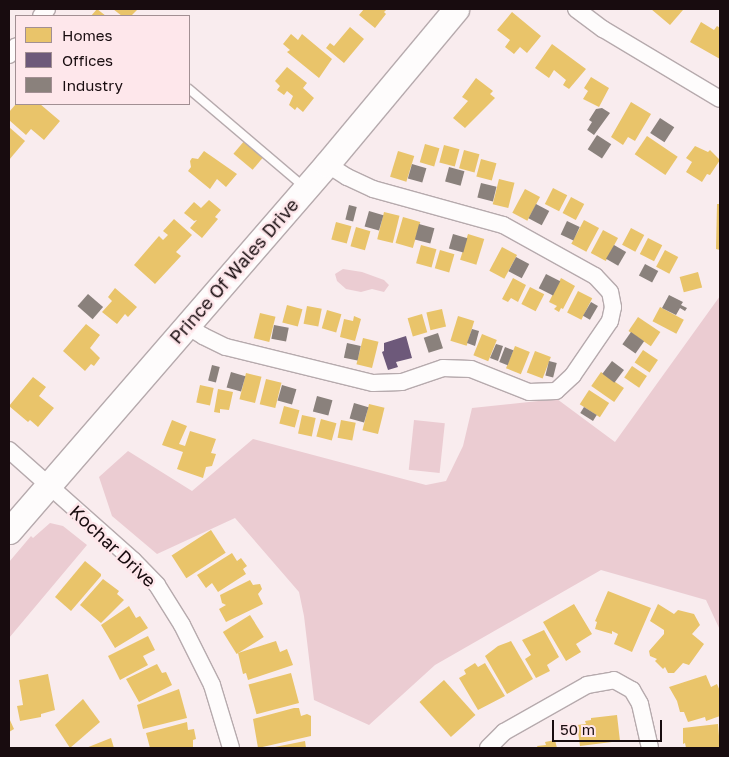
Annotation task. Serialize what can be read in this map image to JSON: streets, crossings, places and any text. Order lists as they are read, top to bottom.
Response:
{
  "streets": {
    "main road": ["Prince Of Wales Drive"],
    "street": ["Kochar Drive"]
  },
  "crossings": [
    ["Prince Of Wales Drive", "Kochar Drive"]
  ],
  "legend": ["Homes", "Offices", "Industry"],
  "scale_bar": "50 m"
}
